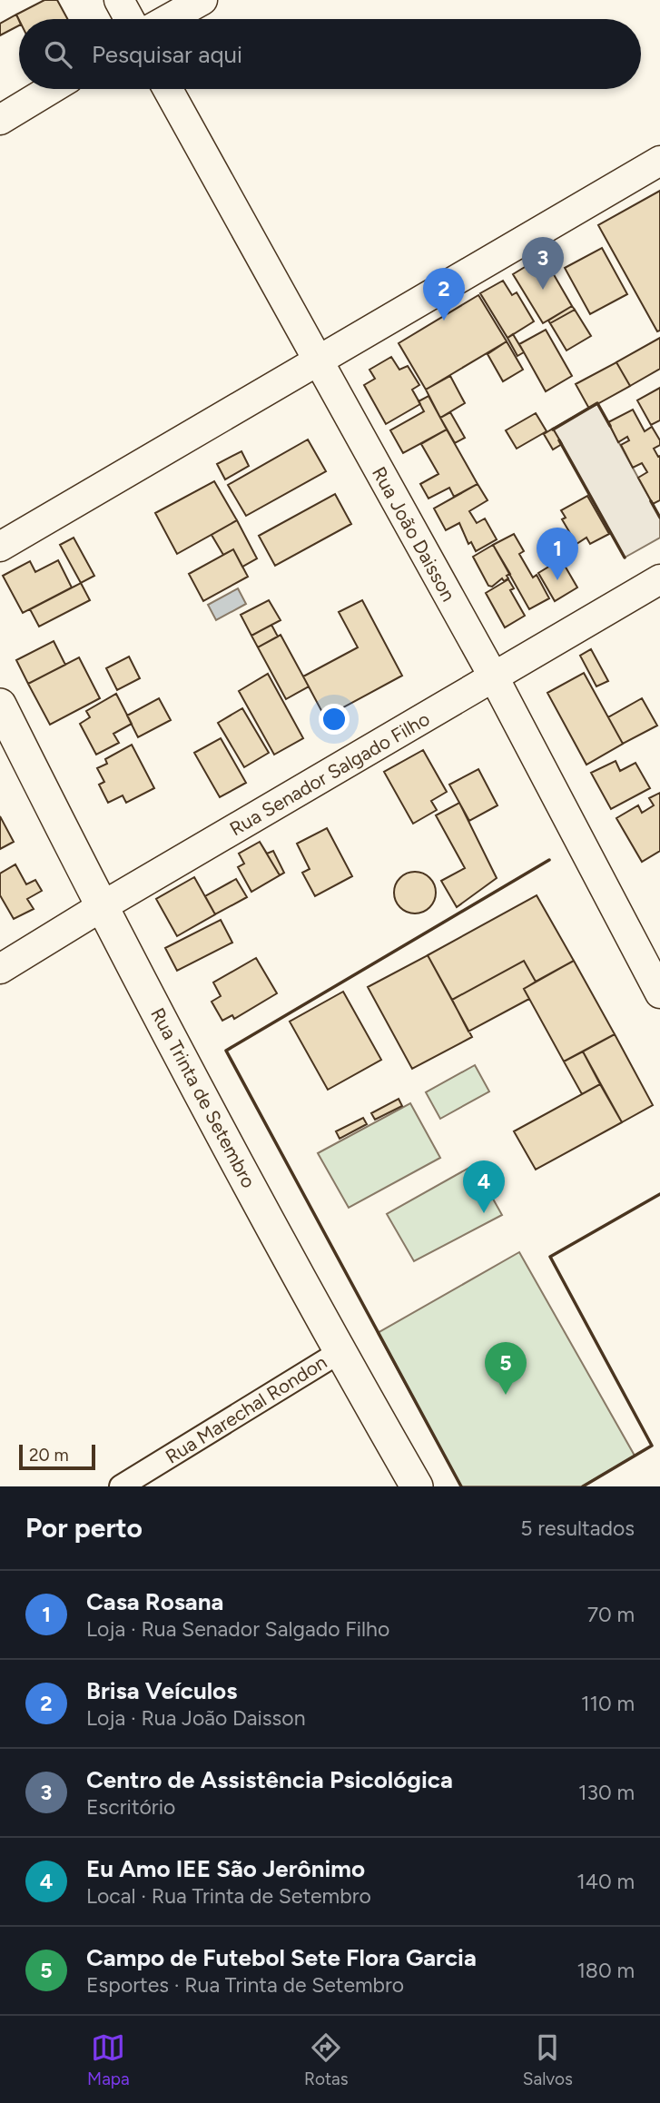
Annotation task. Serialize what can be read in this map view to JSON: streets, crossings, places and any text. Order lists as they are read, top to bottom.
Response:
{
  "streets": {
    "main road": ["Rua Trinta de Setembro"],
    "street": ["Rua João Daisson", "Rua Senador Salgado Filho", "Rua Marechal Rondon"]
  },
  "crossings": [
    ["Rua João Daisson", "Rua Senador Salgado Filho"],
    ["Rua Senador Salgado Filho", "Rua Trinta de Setembro"],
    ["Rua Trinta de Setembro", "Rua Marechal Rondon"]
  ],
  "scale_bar": "20 m",
  "page": {
    "search": "Pesquisar aqui",
    "pins": [
      "3",
      "2",
      "1",
      "4",
      "5"
    ],
    "scale": "20 m",
    "heading": ["Por perto", "5 resultados"],
    "list": [
      {
        "mark": "1",
        "name": "Casa Rosana",
        "note": "Loja · Rua Senador Salgado Filho",
        "value": "70 m"
      },
      {
        "mark": "2",
        "name": "Brisa Veículos",
        "note": "Loja · Rua João Daisson",
        "value": "110 m"
      },
      {
        "mark": "3",
        "name": "Centro de Assistência Psicológica",
        "note": "Escritório",
        "value": "130 m"
      },
      {
        "mark": "4",
        "name": "Eu Amo IEE São Jerônimo",
        "note": "Local · Rua Trinta de Setembro",
        "value": "140 m"
      },
      {
        "mark": "5",
        "name": "Campo de Futebol Sete Flora Garcia",
        "note": "Esportes · Rua Trinta de Setembro",
        "value": "180 m"
      }
    ],
    "nav": ["Mapa", "Rotas", "Salvos"]
  }
}
